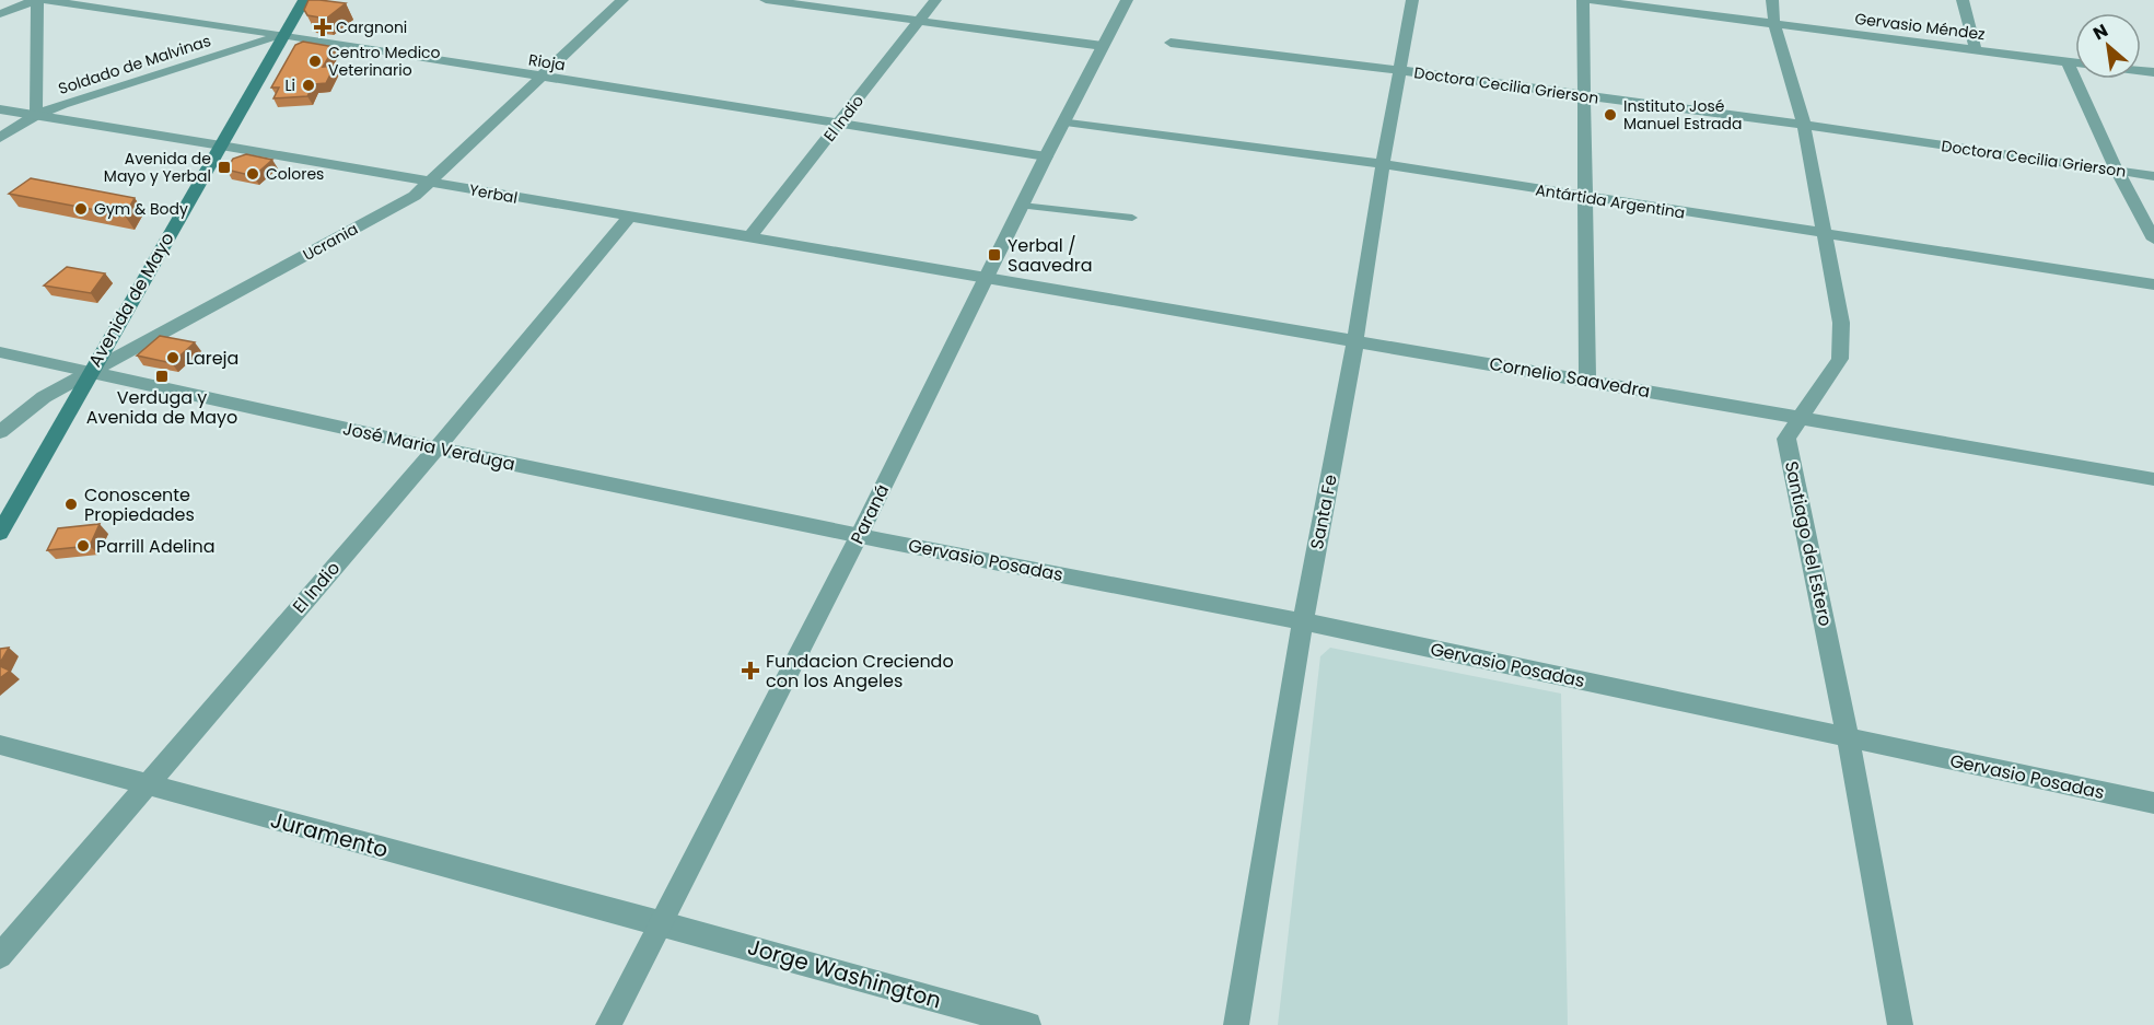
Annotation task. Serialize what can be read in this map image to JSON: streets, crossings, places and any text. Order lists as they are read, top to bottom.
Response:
{
  "streets": {
    "main road": ["Avenida de Mayo"],
    "street": [
      "Gervasio Méndez",
      "Rioja",
      "Soldado de Malvinas",
      "Doctora Cecilia Grierson",
      "El Indio",
      "Yerbal",
      "Antártida Argentina",
      "Ucrania",
      "Cornelio Saavedra",
      "José Maria Verduga",
      "Santa Fe",
      "Paraná",
      "Santiago del Estero",
      "Gervasio Posadas",
      "Juramento",
      "Jorge Washington"
    ]
  },
  "crossings": [
    ["Gervasio Méndez", "Santiago del Estero"],
    ["Rioja", "Soldado de Malvinas"],
    ["Rioja", "El Indio"],
    ["Rioja", "Ucrania"],
    ["Rioja", "Avenida de Mayo"],
    ["Rioja", "Paraná"],
    ["Soldado de Malvinas", "Yerbal"],
    ["Soldado de Malvinas", "Avenida de Mayo"],
    ["Doctora Cecilia Grierson", "Santa Fe"],
    ["Doctora Cecilia Grierson", "Santiago del Estero"],
    ["El Indio", "Yerbal"],
    ["El Indio", "José Maria Verduga"],
    ["El Indio", "Juramento"],
    ["Yerbal", "Ucrania"],
    ["Yerbal", "Avenida de Mayo"],
    ["Yerbal", "Cornelio Saavedra"],
    ["Yerbal", "Paraná"],
    ["Antártida Argentina", "Santa Fe"],
    ["Antártida Argentina", "Paraná"],
    ["Antártida Argentina", "Santiago del Estero"],
    ["Ucrania", "Avenida de Mayo"],
    ["Ucrania", "José Maria Verduga"],
    ["Avenida de Mayo", "José Maria Verduga"],
    ["Cornelio Saavedra", "Santa Fe"],
    ["Cornelio Saavedra", "Paraná"],
    ["Cornelio Saavedra", "Santiago del Estero"],
    ["José Maria Verduga", "Paraná"],
    ["José Maria Verduga", "Gervasio Posadas"],
    ["Santa Fe", "Gervasio Posadas"],
    ["Paraná", "Gervasio Posadas"],
    ["Paraná", "Juramento"],
    ["Paraná", "Jorge Washington"],
    ["Santiago del Estero", "Gervasio Posadas"],
    ["Juramento", "Jorge Washington"]
  ],
  "places": {
    "health": ["Cargnoni", "Fundacion Creciendo con los Angeles"],
    "other": [
      "Centro Medico Veterinario",
      "Li",
      "Instituto José Manuel Estrada",
      "Colores",
      "Gym & Body",
      "Lareja",
      "Conoscente Propiedades",
      "Parrill Adelina"
    ],
    "transit": ["Avenida de Mayo y Yerbal", "Yerbal / Saavedra", "Verduga y Avenida de Mayo"]
  },
  "north": "top left"
}
